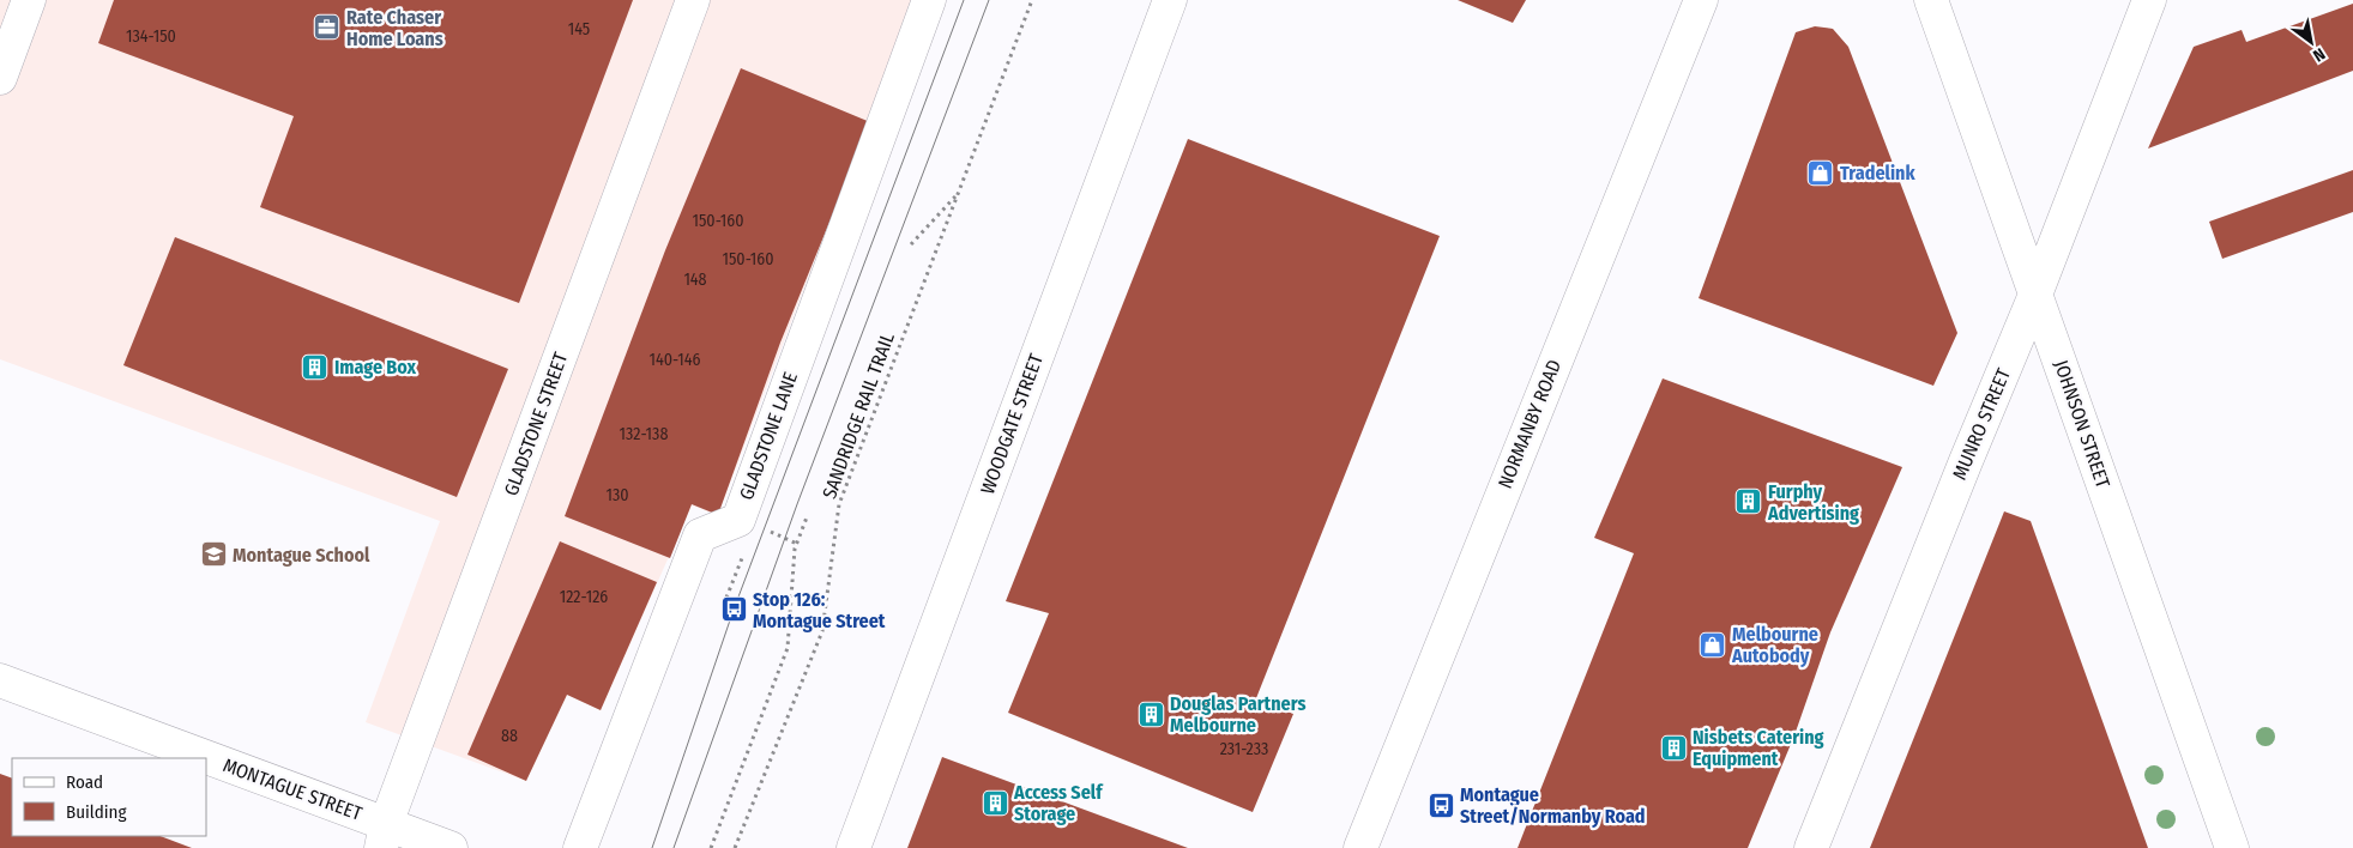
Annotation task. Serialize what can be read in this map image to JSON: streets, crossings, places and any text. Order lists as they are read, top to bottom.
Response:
{
  "streets": {
    "street": [
      "GLADSTONE STREET",
      "WOODGATE STREET",
      "NORMANBY ROAD",
      "MUNRO STREET",
      "JOHNSON STREET",
      "GLADSTONE LANE",
      "MONTAGUE STREET"
    ],
    "path": ["SANDRIDGE RAIL TRAIL"]
  },
  "crossings": [
    ["GLADSTONE STREET", "MONTAGUE STREET"],
    ["MUNRO STREET", "JOHNSON STREET"]
  ],
  "places": {
    "office": ["Rate Chaser Home Loans"],
    "shop": ["Tradelink", "Melbourne Autobody"],
    "building": [
      "Image Box",
      "Furphy Advertising",
      "Douglas Partners Melbourne",
      "Nisbets Catering Equipment",
      "Access Self Storage"
    ],
    "school or university": ["Montague School"],
    "bus stop": ["Stop 126: Montague Street", "Montague Street/Normanby Road"]
  },
  "house_numbers": [
    "145",
    "134-150",
    "150-160",
    "150-160",
    "148",
    "140-146",
    "132-138",
    "130",
    "122-126",
    "88",
    "231-233"
  ],
  "legend": ["Road", "Building"],
  "north": "bottom right"
}
